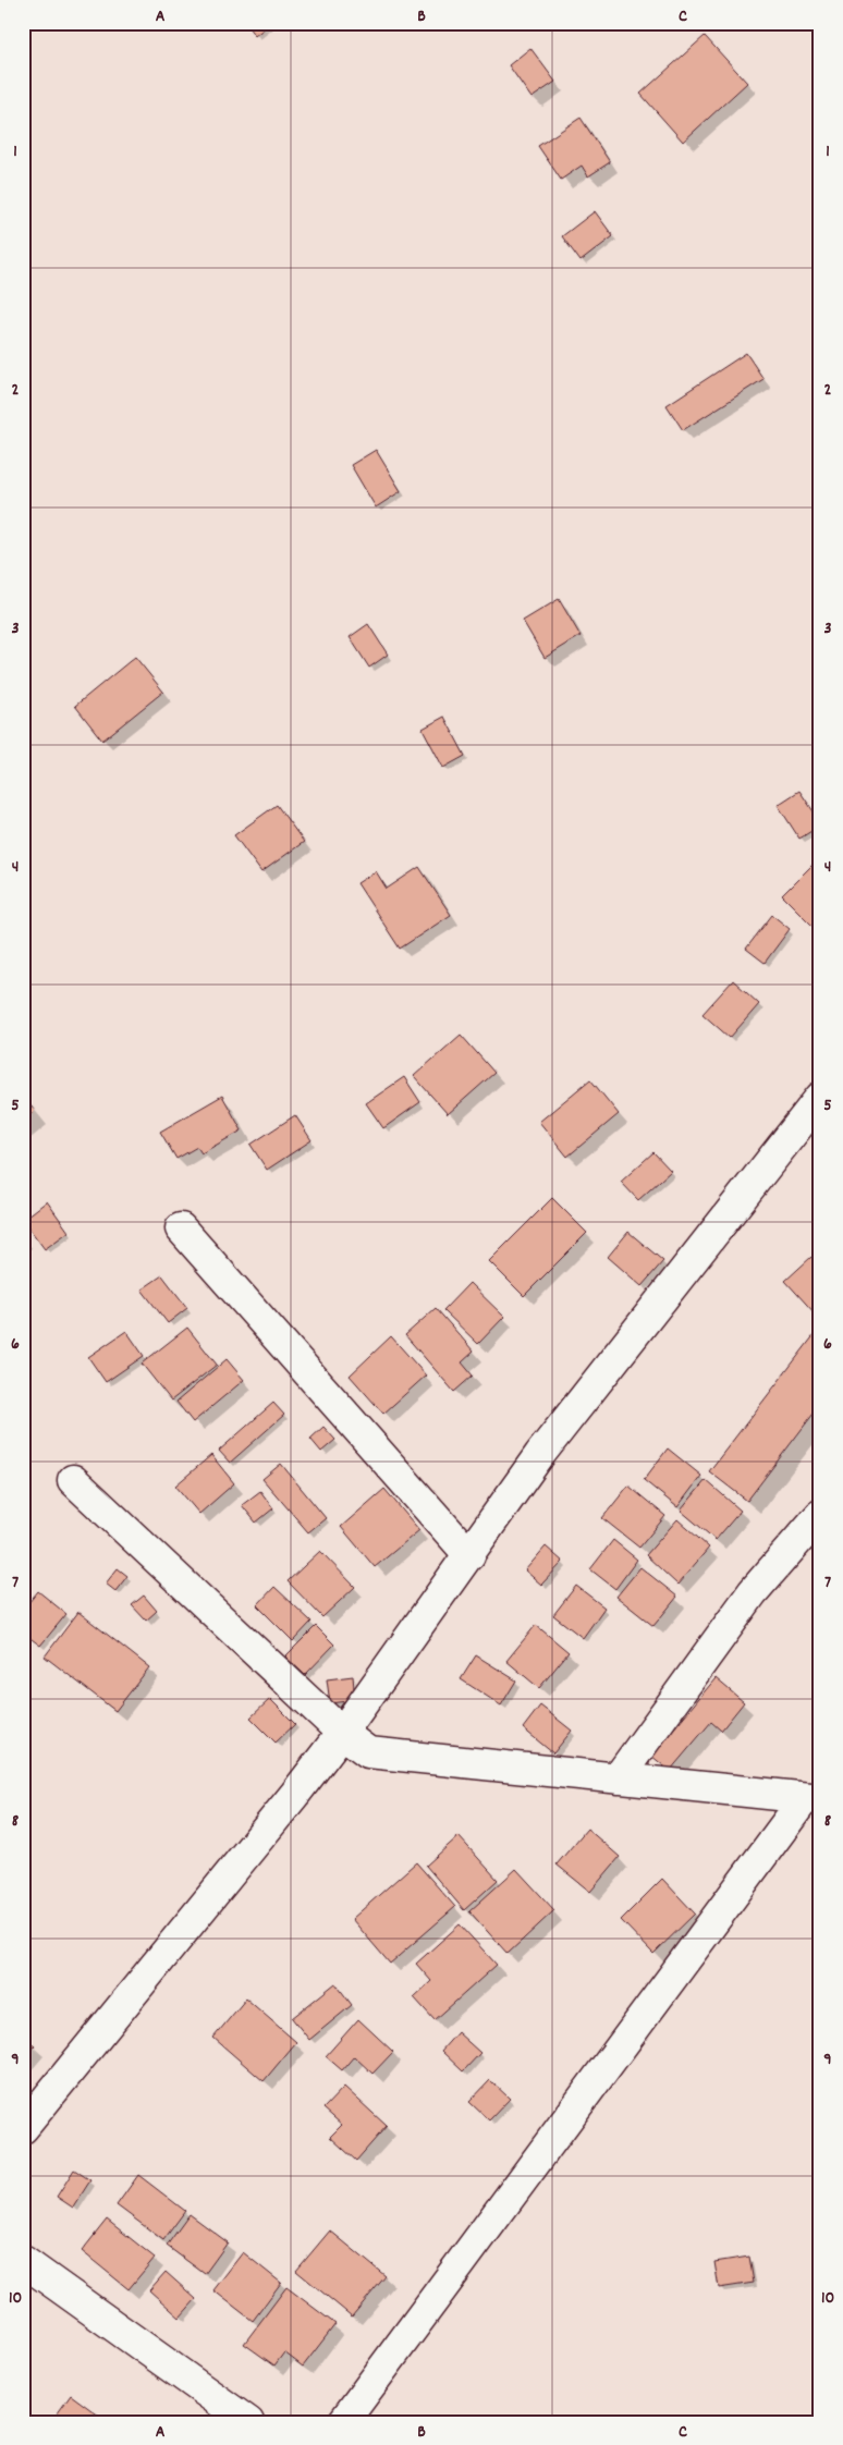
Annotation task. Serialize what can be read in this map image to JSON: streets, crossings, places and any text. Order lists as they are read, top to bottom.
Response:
{
  "grid": {
    "columns": ["A", "B", "C"],
    "rows": [
      "1",
      "2",
      "3",
      "4",
      "5",
      "6",
      "7",
      "8",
      "9",
      "10"
    ]
  }
}
